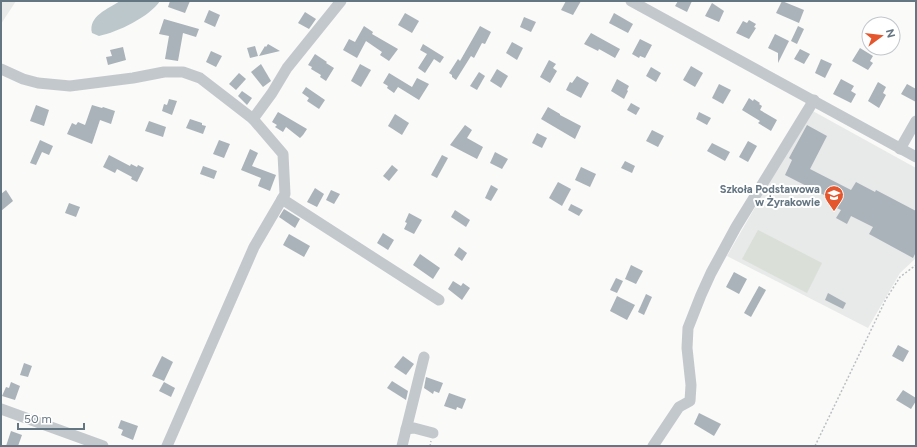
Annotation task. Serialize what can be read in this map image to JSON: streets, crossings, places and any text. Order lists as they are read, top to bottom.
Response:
{
  "places": {
    "school or university": ["Szkoła Podstawowa w Żyrakowie"]
  },
  "scale_bar": "50 m",
  "north": "right"
}
